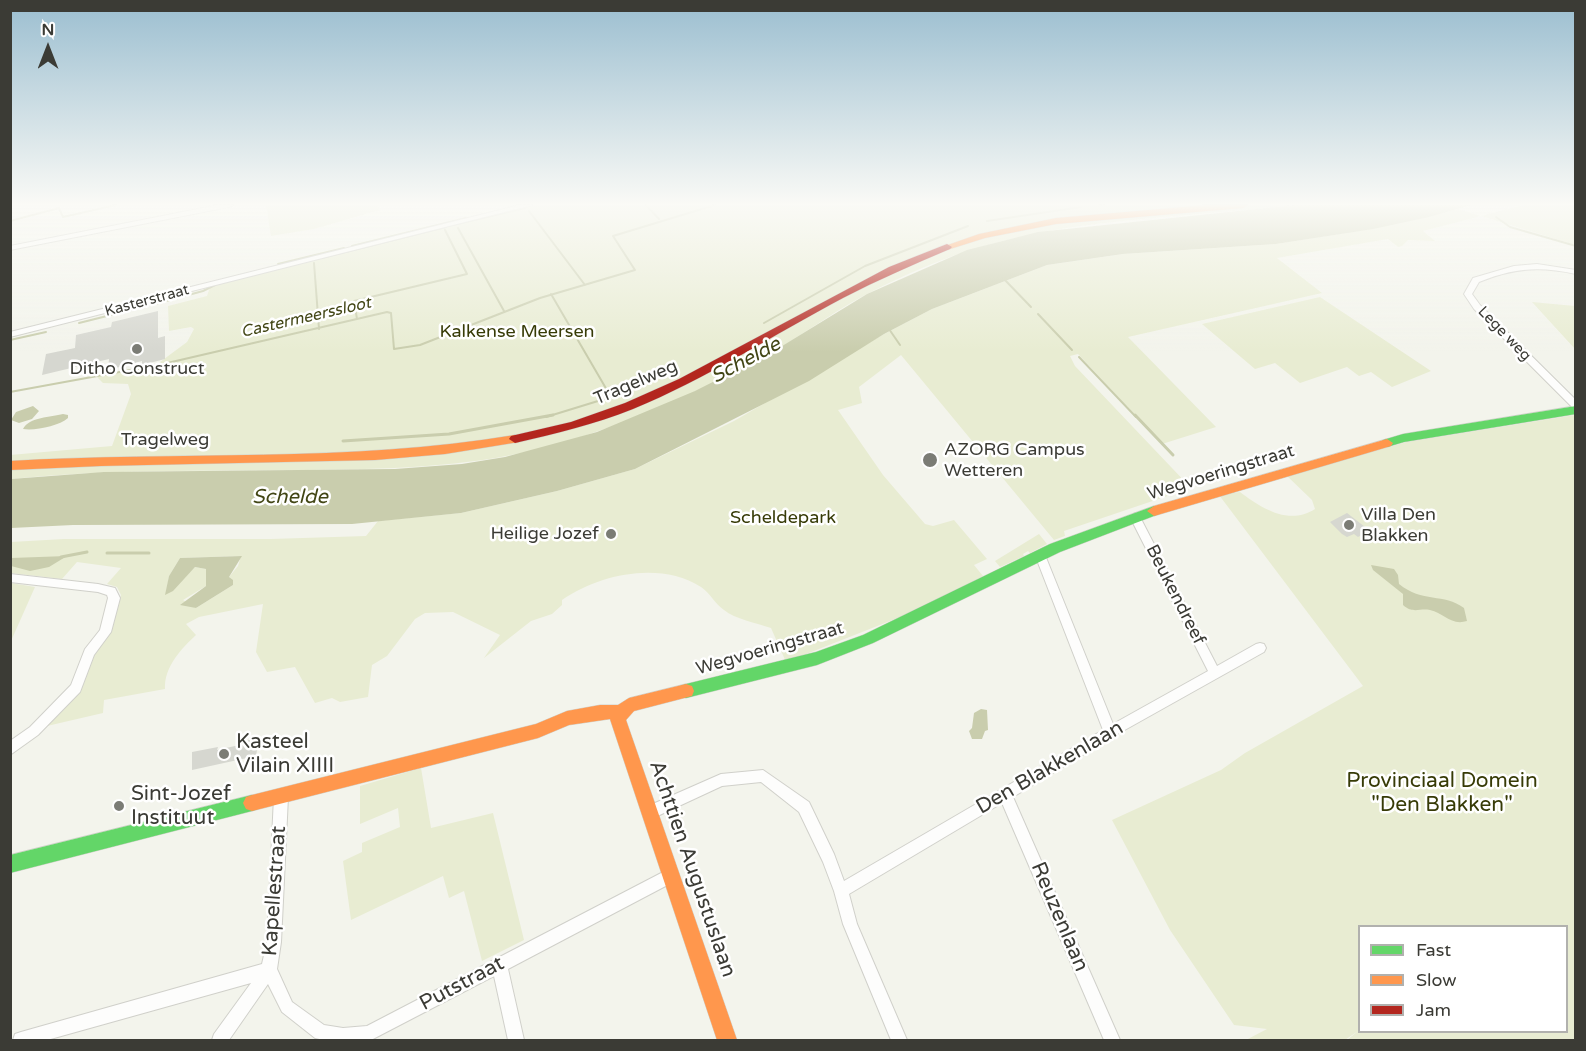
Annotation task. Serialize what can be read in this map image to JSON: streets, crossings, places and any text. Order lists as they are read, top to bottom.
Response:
{
  "streets": {
    "street": [
      "Kasterstraat",
      "Lege weg",
      "Tragelweg",
      "Wegvoeringstraat",
      "Beukendreef",
      "Den Blakkenlaan",
      "Achttien Augustuslaan",
      "Kapellestraat",
      "Reuzenlaan",
      "Putstraat"
    ]
  },
  "crossings": [
    ["Lege weg", "Wegvoeringstraat"],
    ["Wegvoeringstraat", "Beukendreef"],
    ["Wegvoeringstraat", "Achttien Augustuslaan"],
    ["Wegvoeringstraat", "Kapellestraat"],
    ["Beukendreef", "Den Blakkenlaan"],
    ["Den Blakkenlaan", "Reuzenlaan"],
    ["Achttien Augustuslaan", "Putstraat"],
    ["Kapellestraat", "Putstraat"]
  ],
  "water": ["Castermeerssloot", "Schelde"],
  "parks": ["Kalkense Meersen", "Scheldepark", "Provinciaal Domein \"Den Blakken\""],
  "places": [
    "Ditho Construct",
    "AZORG Campus Wetteren",
    "Villa Den Blakken",
    "Heilige Jozef",
    "Kasteel Vilain XIIII",
    "Sint-Jozef Instituut"
  ],
  "legend": ["Fast", "Slow", "Jam"],
  "north": "top"
}
